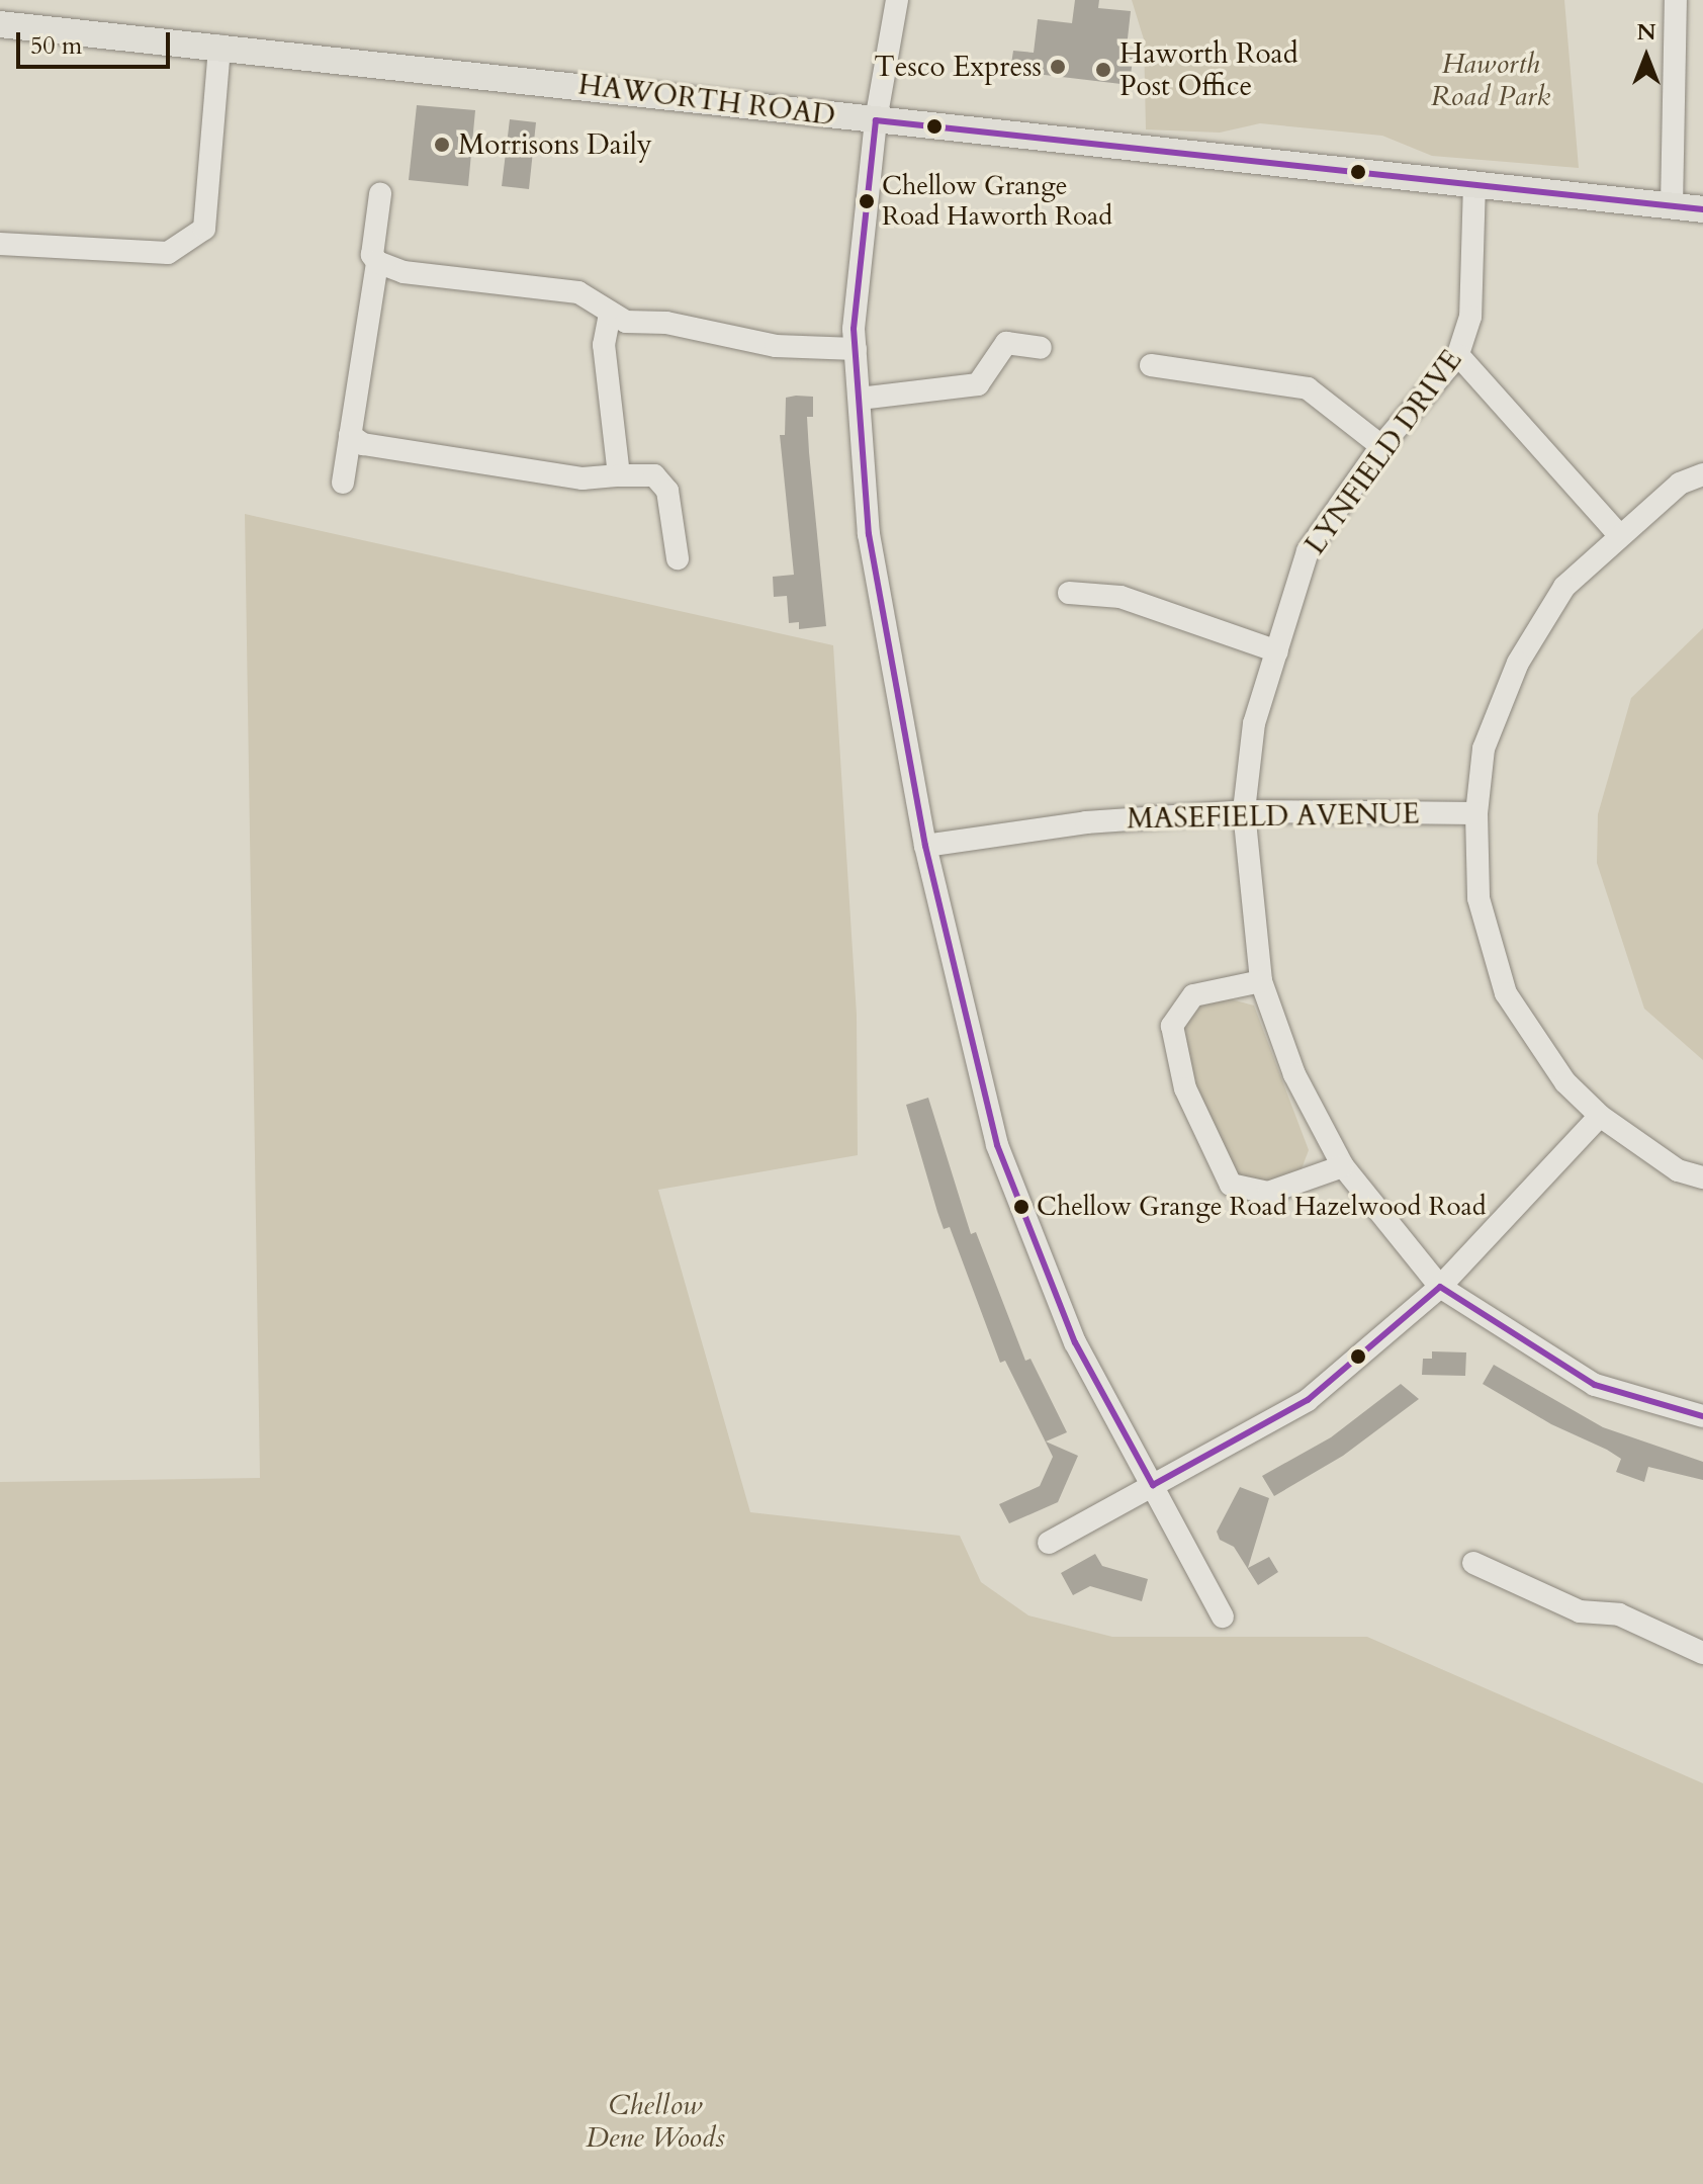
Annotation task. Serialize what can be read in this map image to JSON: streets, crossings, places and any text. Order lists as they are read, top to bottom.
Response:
{
  "streets": {
    "main road": ["HAWORTH ROAD"],
    "street": ["LYNFIELD DRIVE", "MASEFIELD AVENUE"]
  },
  "crossings": [
    ["HAWORTH ROAD", "LYNFIELD DRIVE"],
    ["LYNFIELD DRIVE", "MASEFIELD AVENUE"]
  ],
  "parks": ["Haworth Road Park", "Chellow Dene Woods"],
  "places": [
    "Tesco Express",
    "Haworth Road Post Office",
    "Morrisons Daily",
    "Chellow Grange Road Haworth Road",
    "Chellow Grange Road Hazelwood Road"
  ],
  "scale_bar": "50 m",
  "north": "top"
}
